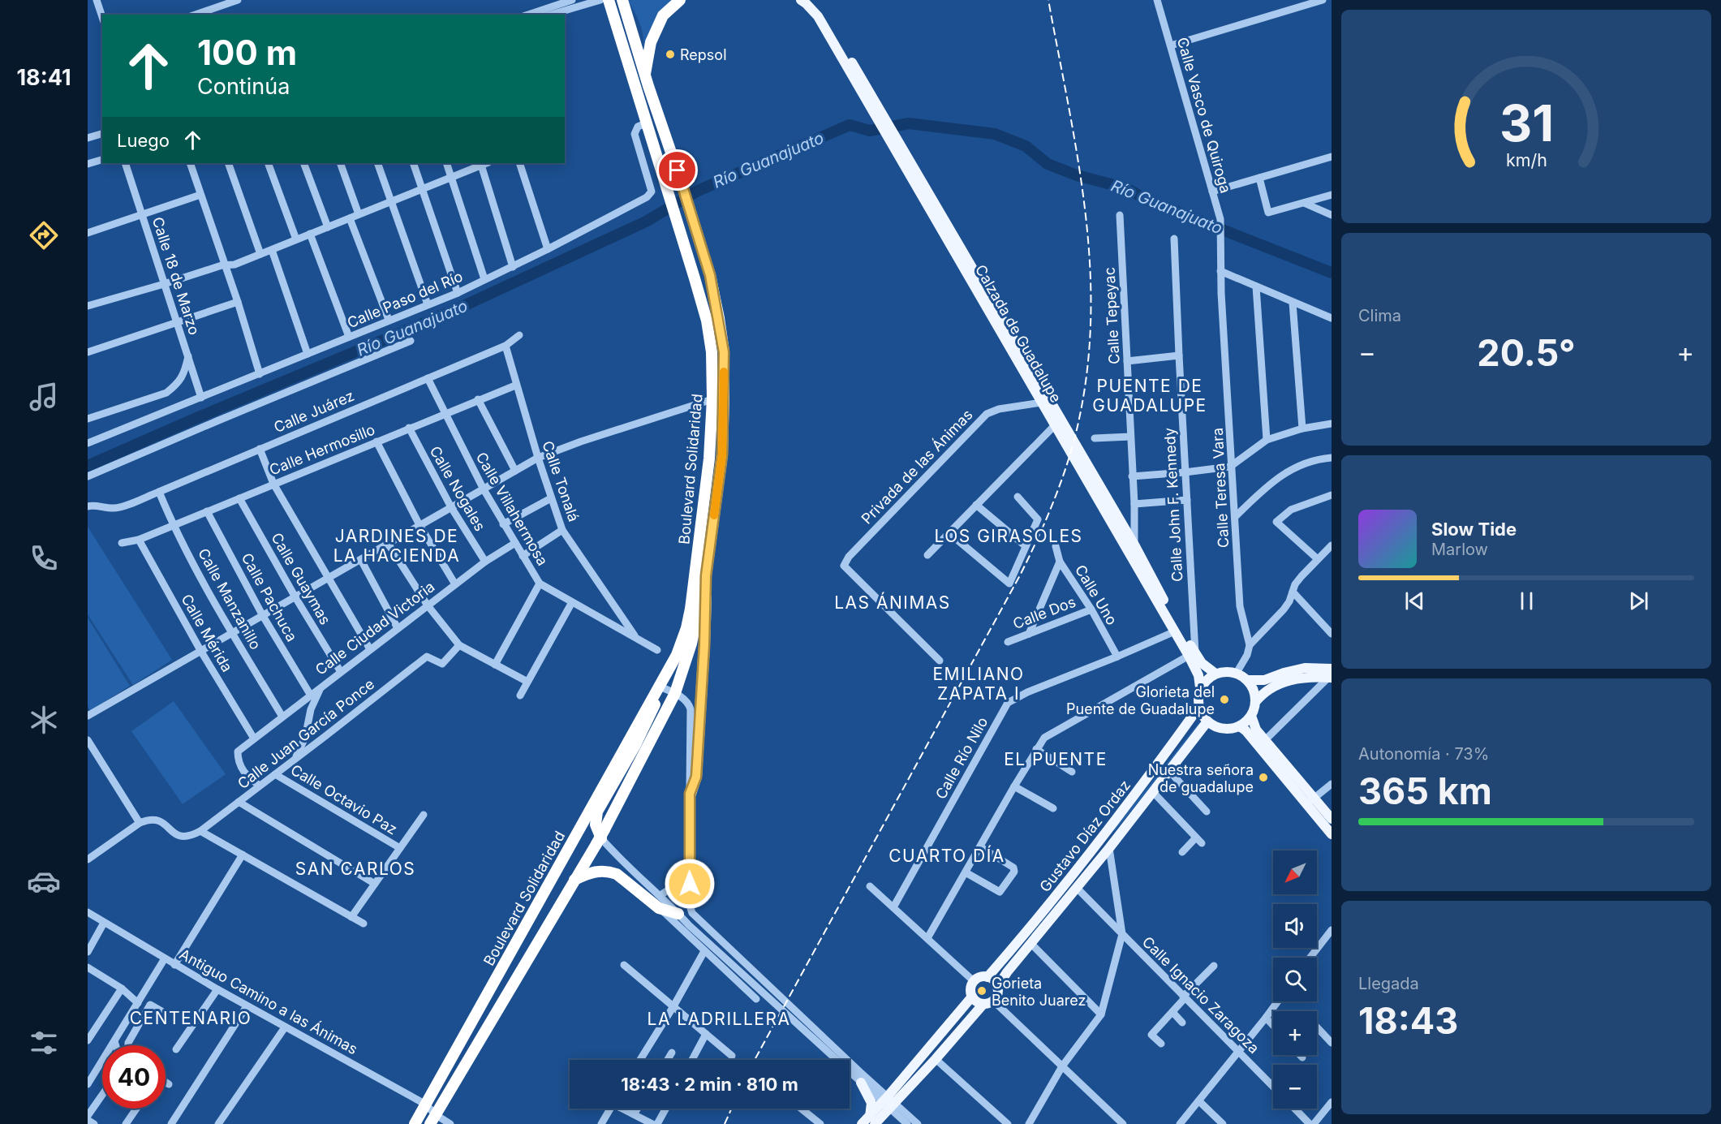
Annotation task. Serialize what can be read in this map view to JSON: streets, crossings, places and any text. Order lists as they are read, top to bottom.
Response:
{
  "streets": {
    "highway": ["Boulevard Solidaridad"],
    "main road": ["Calzada de Guadalupe", "Gustavo Díaz Ordaz"],
    "street": [
      "Calle Vasco de Quiroga",
      "Calle 18 de Marzo",
      "Calle Paso del Río",
      "Calle Tepeyac",
      "Calle Juárez",
      "Calle Hermosillo",
      "Privada de las Ánimas",
      "Calle Tonalá",
      "Calle Teresa Vara",
      "Calle Nogales",
      "Calle John F. Kennedy",
      "Calle Villahermosa",
      "Calle Guaymas",
      "Calle Uno",
      "Calle Pachuca",
      "Calle Manzanillo",
      "Calle Dos",
      "Calle Ciudad Victoria",
      "Calle Mérida",
      "Calle Juan García Ponce",
      "Calle Río Nilo",
      "Calle Octavio Paz",
      "Calle Ignacio Zaragoza",
      "Antiguo Camino a las Ánimas"
    ]
  },
  "crossings": [
    ["Calle Vasco de Quiroga", "Calle Teresa Vara"],
    ["Calle 18 de Marzo", "Calle Paso del Río"],
    ["Calle Paso del Río", "Boulevard Solidaridad"],
    ["Calle Tepeyac", "Calzada de Guadalupe"],
    ["Calzada de Guadalupe", "Privada de las Ánimas"],
    ["Calzada de Guadalupe", "Calle John F. Kennedy"],
    ["Calzada de Guadalupe", "Calle Río Nilo"],
    ["Calzada de Guadalupe", "Gustavo Díaz Ordaz"],
    ["Calle Juárez", "Calle Tonalá"],
    ["Calle Juárez", "Calle Villahermosa"],
    ["Calle Juárez", "Calle Manzanillo"],
    ["Calle Hermosillo", "Calle Tonalá"],
    ["Calle Hermosillo", "Calle Nogales"],
    ["Calle Hermosillo", "Calle Villahermosa"],
    ["Calle Hermosillo", "Calle Guaymas"],
    ["Calle Hermosillo", "Calle Pachuca"],
    ["Calle Hermosillo", "Calle Manzanillo"],
    ["Calle Hermosillo", "Calle Mérida"],
    ["Boulevard Solidaridad", "Antiguo Camino a las Ánimas"],
    ["Calle Tonalá", "Calle Villahermosa"],
    ["Calle Nogales", "Calle Ciudad Victoria"],
    ["Calle Villahermosa", "Calle Ciudad Victoria"],
    ["Calle Guaymas", "Calle Ciudad Victoria"],
    ["Calle Uno", "Calle Dos"],
    ["Calle Uno", "Calle Río Nilo"],
    ["Calle Pachuca", "Calle Ciudad Victoria"],
    ["Calle Manzanillo", "Calle Ciudad Victoria"],
    ["Calle Ciudad Victoria", "Calle Mérida"],
    ["Calle Ciudad Victoria", "Calle Juan García Ponce"],
    ["Calle Juan García Ponce", "Calle Octavio Paz"],
    ["Gustavo Díaz Ordaz", "Calle Ignacio Zaragoza"]
  ],
  "districts": [
    "PUENTE DE GUADALUPE",
    "JARDINES DE LA HACIENDA",
    "LOS GIRASOLES",
    "LAS ÁNIMAS",
    "EMILIANO ZAPATA I",
    "EL PUENTE",
    "CUARTO DÍA",
    "SAN CARLOS",
    "CENTENARIO",
    "LA LADRILLERA"
  ],
  "water": ["Río Guanajuato"],
  "places": [
    "Repsol",
    "Glorieta del Puente de Guadalupe",
    "Nuestra señora de guadalupe",
    "Gorieta Benito Juarez"
  ],
  "north": "bottom left",
  "page": {
    "tabs": "18:41",
    "turn": ["100 m", "Continúa"],
    "then": "Luego",
    "tile": [
      "Clima",
      ["Autonomía · 73%", "365 km"],
      ["Llegada", "18:43"]
    ],
    "heat": ["−", "20.5°", "+"],
    "song": ["Slow Tide", "Marlow"],
    "map_buttons": ["+", "−"],
    "limit": "40",
    "trip": "18:43 · 2 min · 810 m",
    "gauge": ["31", "km/h"]
  }
}
